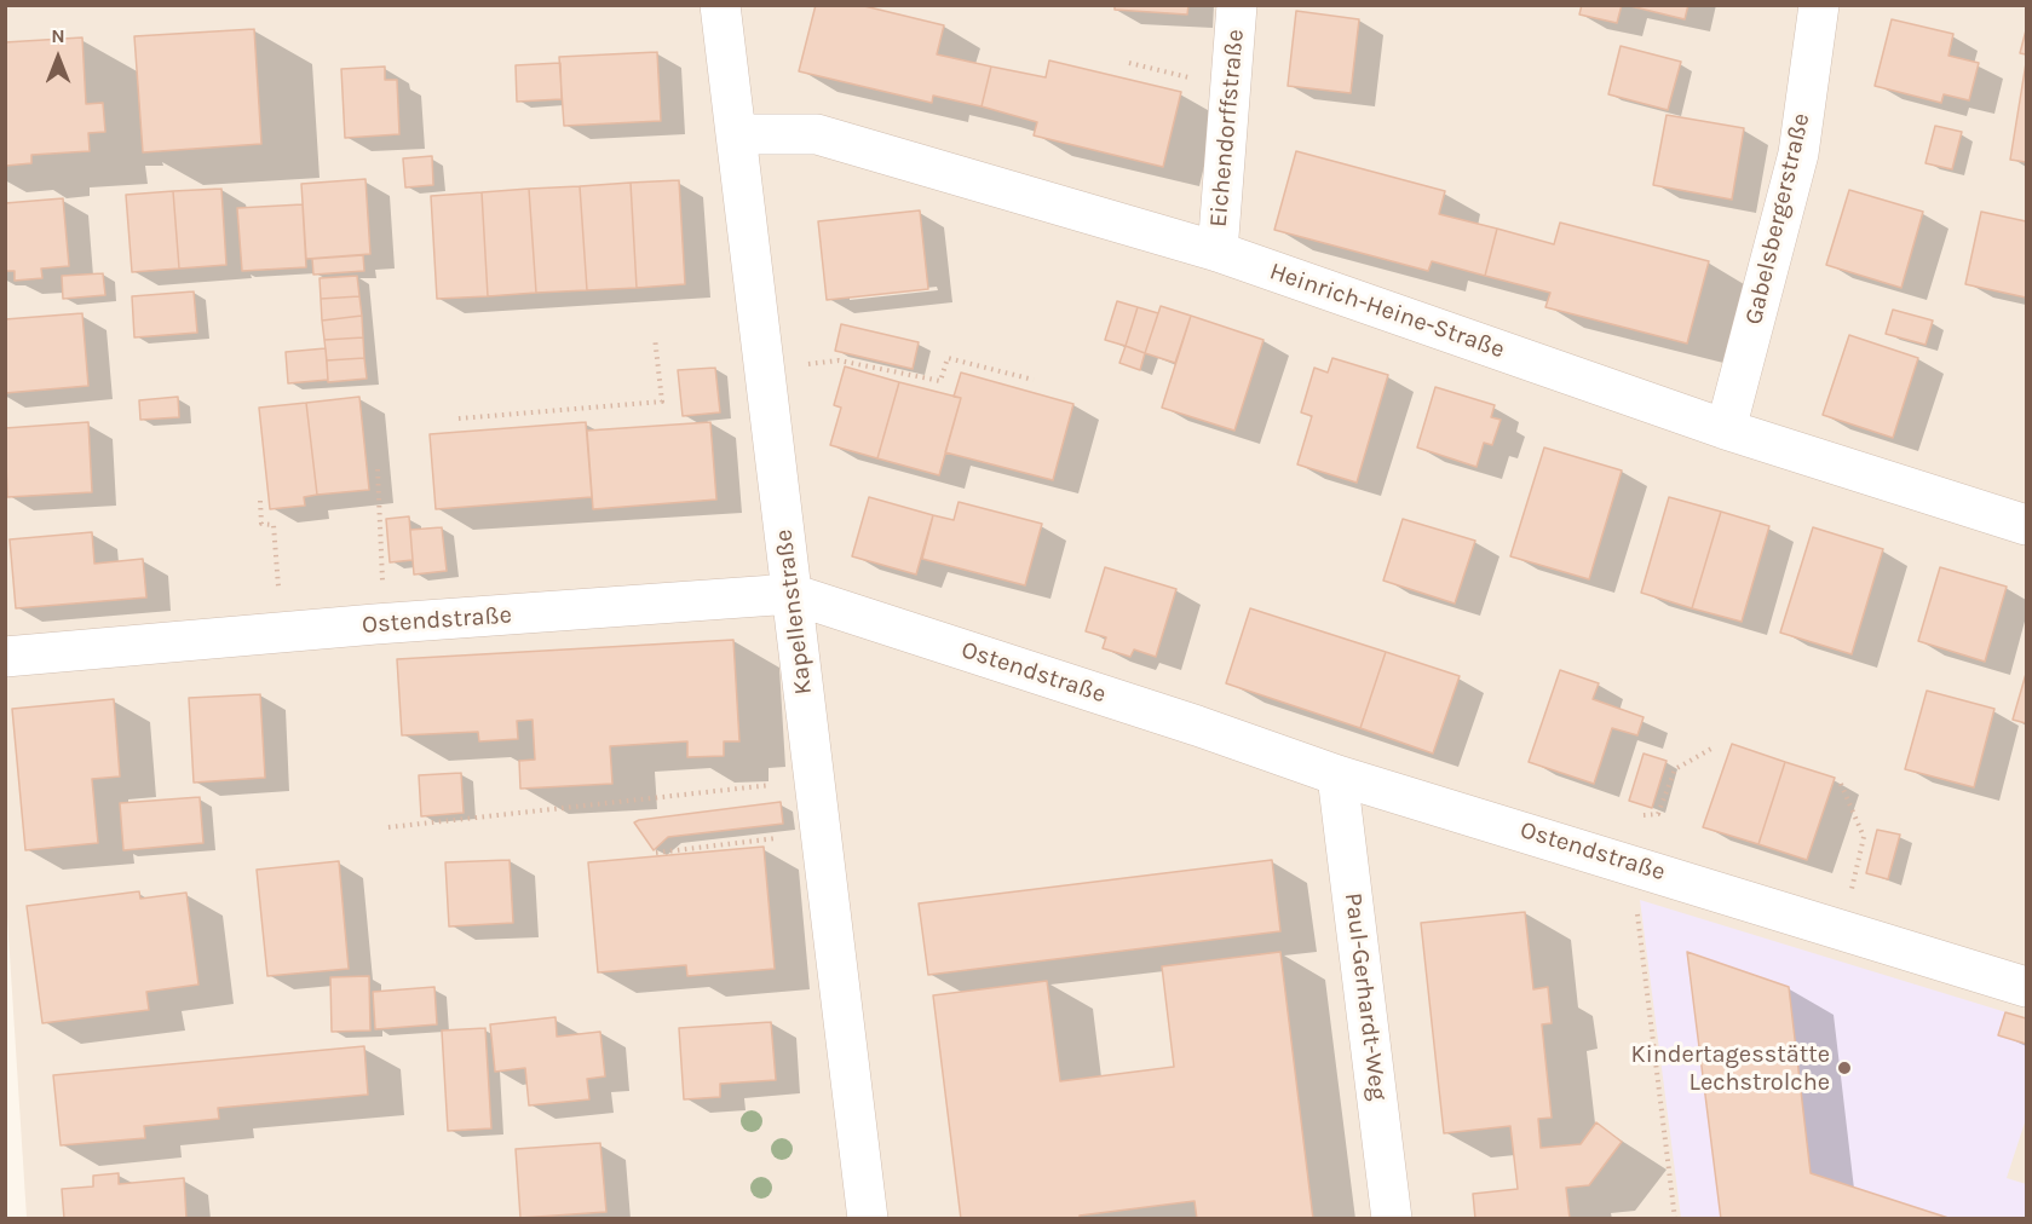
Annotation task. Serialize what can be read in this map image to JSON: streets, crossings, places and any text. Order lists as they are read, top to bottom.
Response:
{
  "streets": {
    "street": [
      "Eichendorffstraße",
      "Gabelsbergerstraße",
      "Heinrich-Heine-Straße",
      "Kapellenstraße",
      "Ostendstraße",
      "Paul-Gerhardt-Weg"
    ]
  },
  "crossings": [
    ["Eichendorffstraße", "Heinrich-Heine-Straße"],
    ["Gabelsbergerstraße", "Heinrich-Heine-Straße"],
    ["Heinrich-Heine-Straße", "Kapellenstraße"],
    ["Kapellenstraße", "Ostendstraße"],
    ["Ostendstraße", "Paul-Gerhardt-Weg"]
  ],
  "places": ["Kindertagesstätte Lechstrolche"],
  "north": "top"
}
